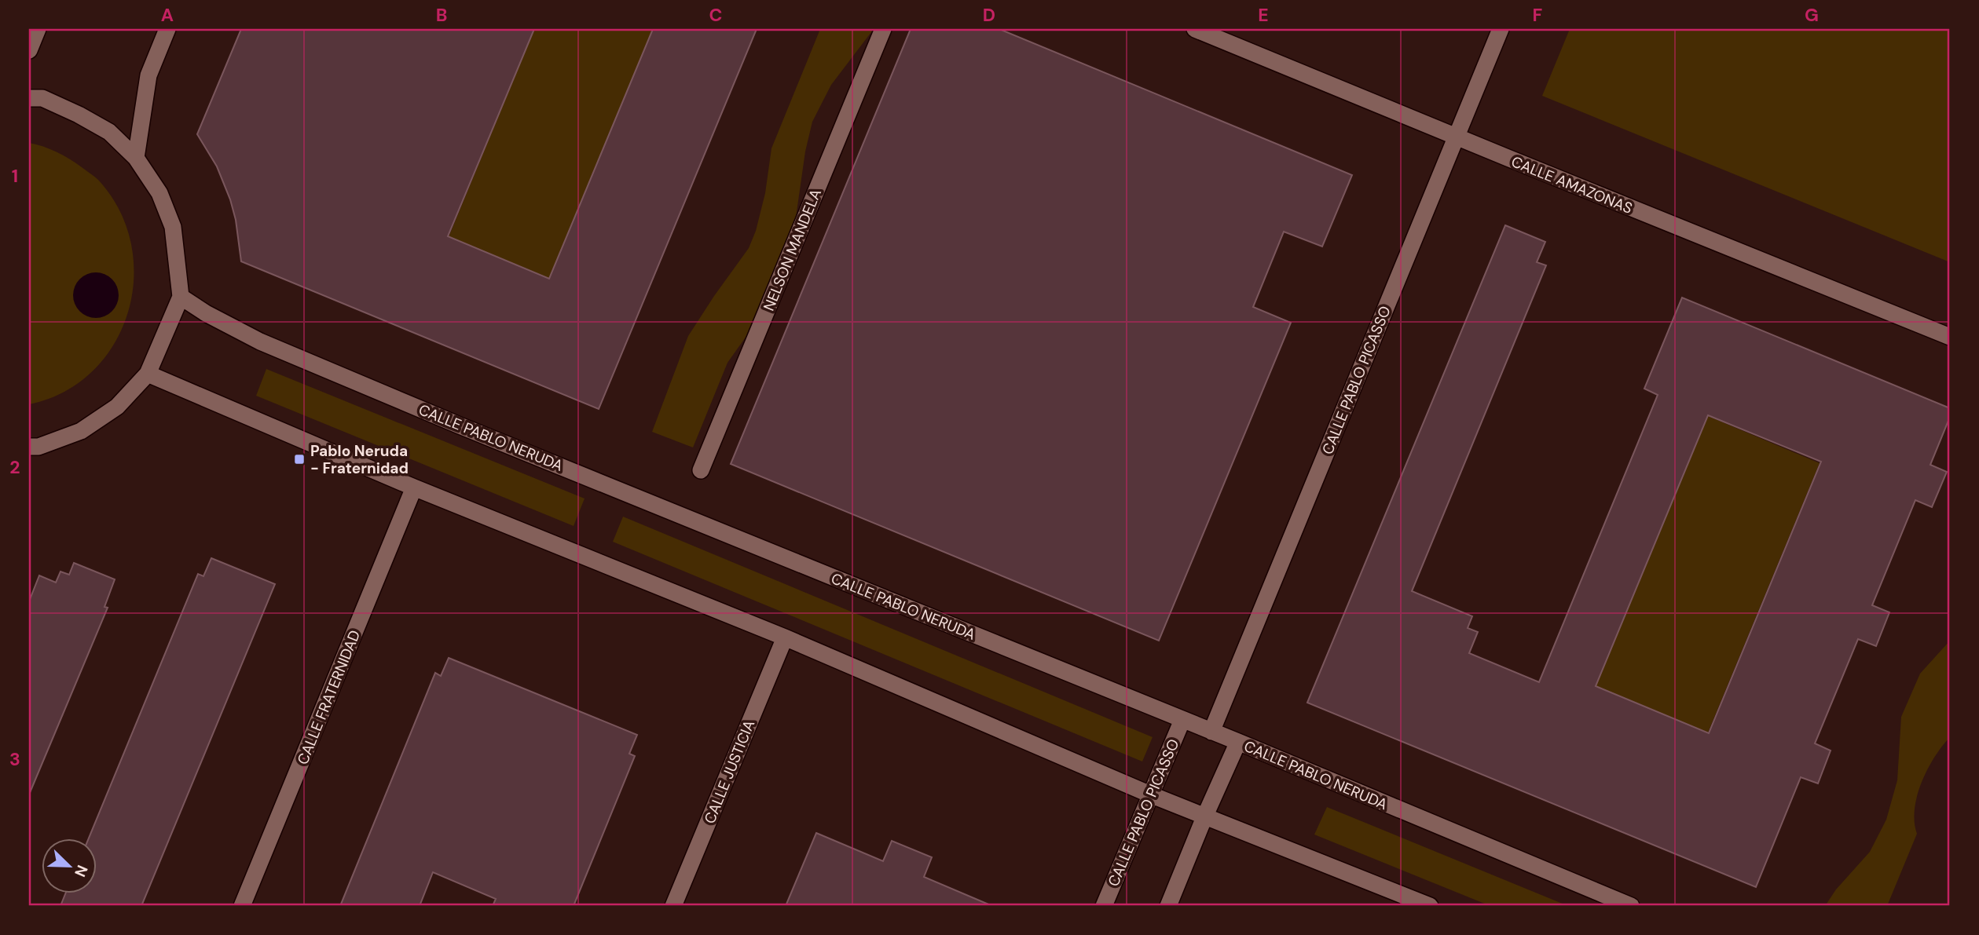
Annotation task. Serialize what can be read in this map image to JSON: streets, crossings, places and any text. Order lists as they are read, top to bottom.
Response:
{
  "streets": {
    "street": [
      "CALLE AMAZONAS",
      "NELSON MANDELA",
      "CALLE PABLO PICASSO",
      "CALLE PABLO NERUDA",
      "CALLE FRATERNIDAD",
      "CALLE JUSTICIA"
    ]
  },
  "crossings": [
    ["CALLE AMAZONAS", "CALLE PABLO PICASSO"],
    ["CALLE PABLO PICASSO", "CALLE PABLO NERUDA"]
  ],
  "places": {
    "transit": ["Pablo Neruda - Fraternidad"]
  },
  "north": "bottom right",
  "grid": {
    "columns": [
      "A",
      "B",
      "C",
      "D",
      "E",
      "F",
      "G"
    ],
    "rows": ["1", "2", "3"]
  }
}
